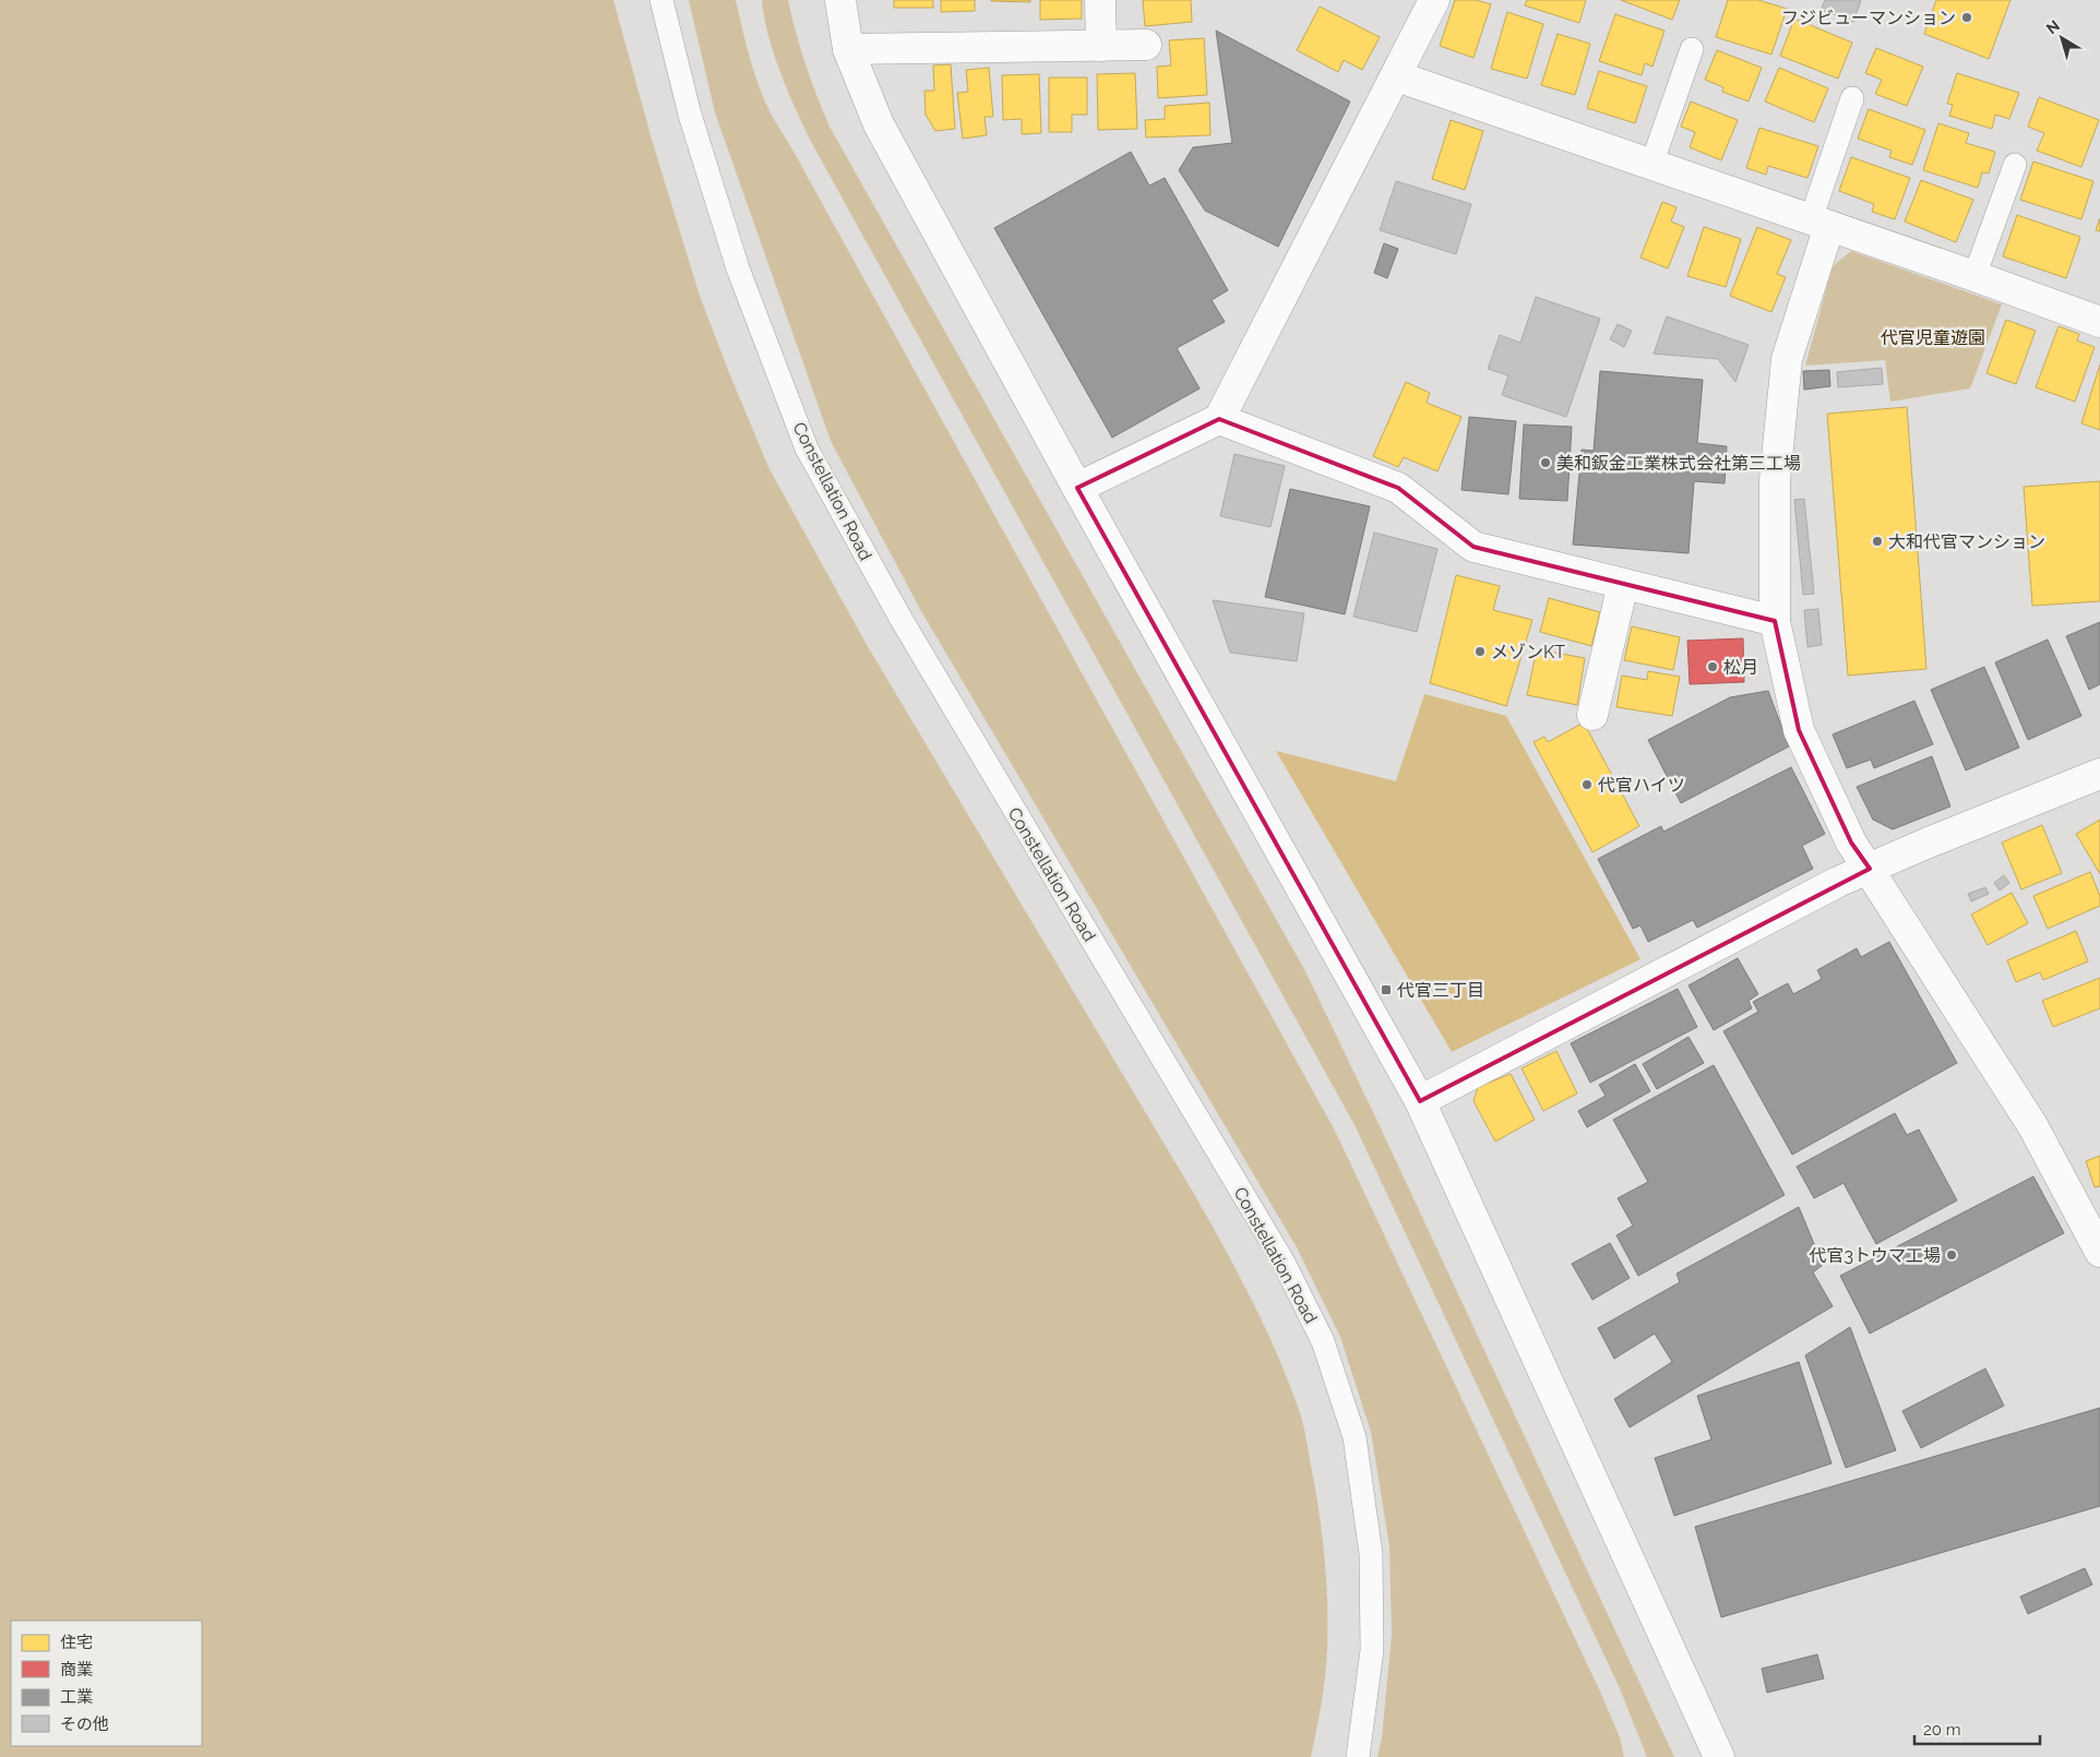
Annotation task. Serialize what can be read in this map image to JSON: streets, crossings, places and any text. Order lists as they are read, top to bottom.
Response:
{
  "streets": {
    "lane": ["Constellation Road"]
  },
  "parks": ["代官児童遊園"],
  "places": {
    "other": [
      "フジビューマンション",
      "美和鈑金工業株式会社第三工場",
      "大和代官マンション",
      "メゾンKT",
      "松月",
      "代官ハイツ",
      "代官3トウマ工場"
    ],
    "transit": ["代官三丁目"]
  },
  "legend": [
    "住宅",
    "商業",
    "工業",
    "その他"
  ],
  "scale_bar": "20 m",
  "north": "top left"
}
